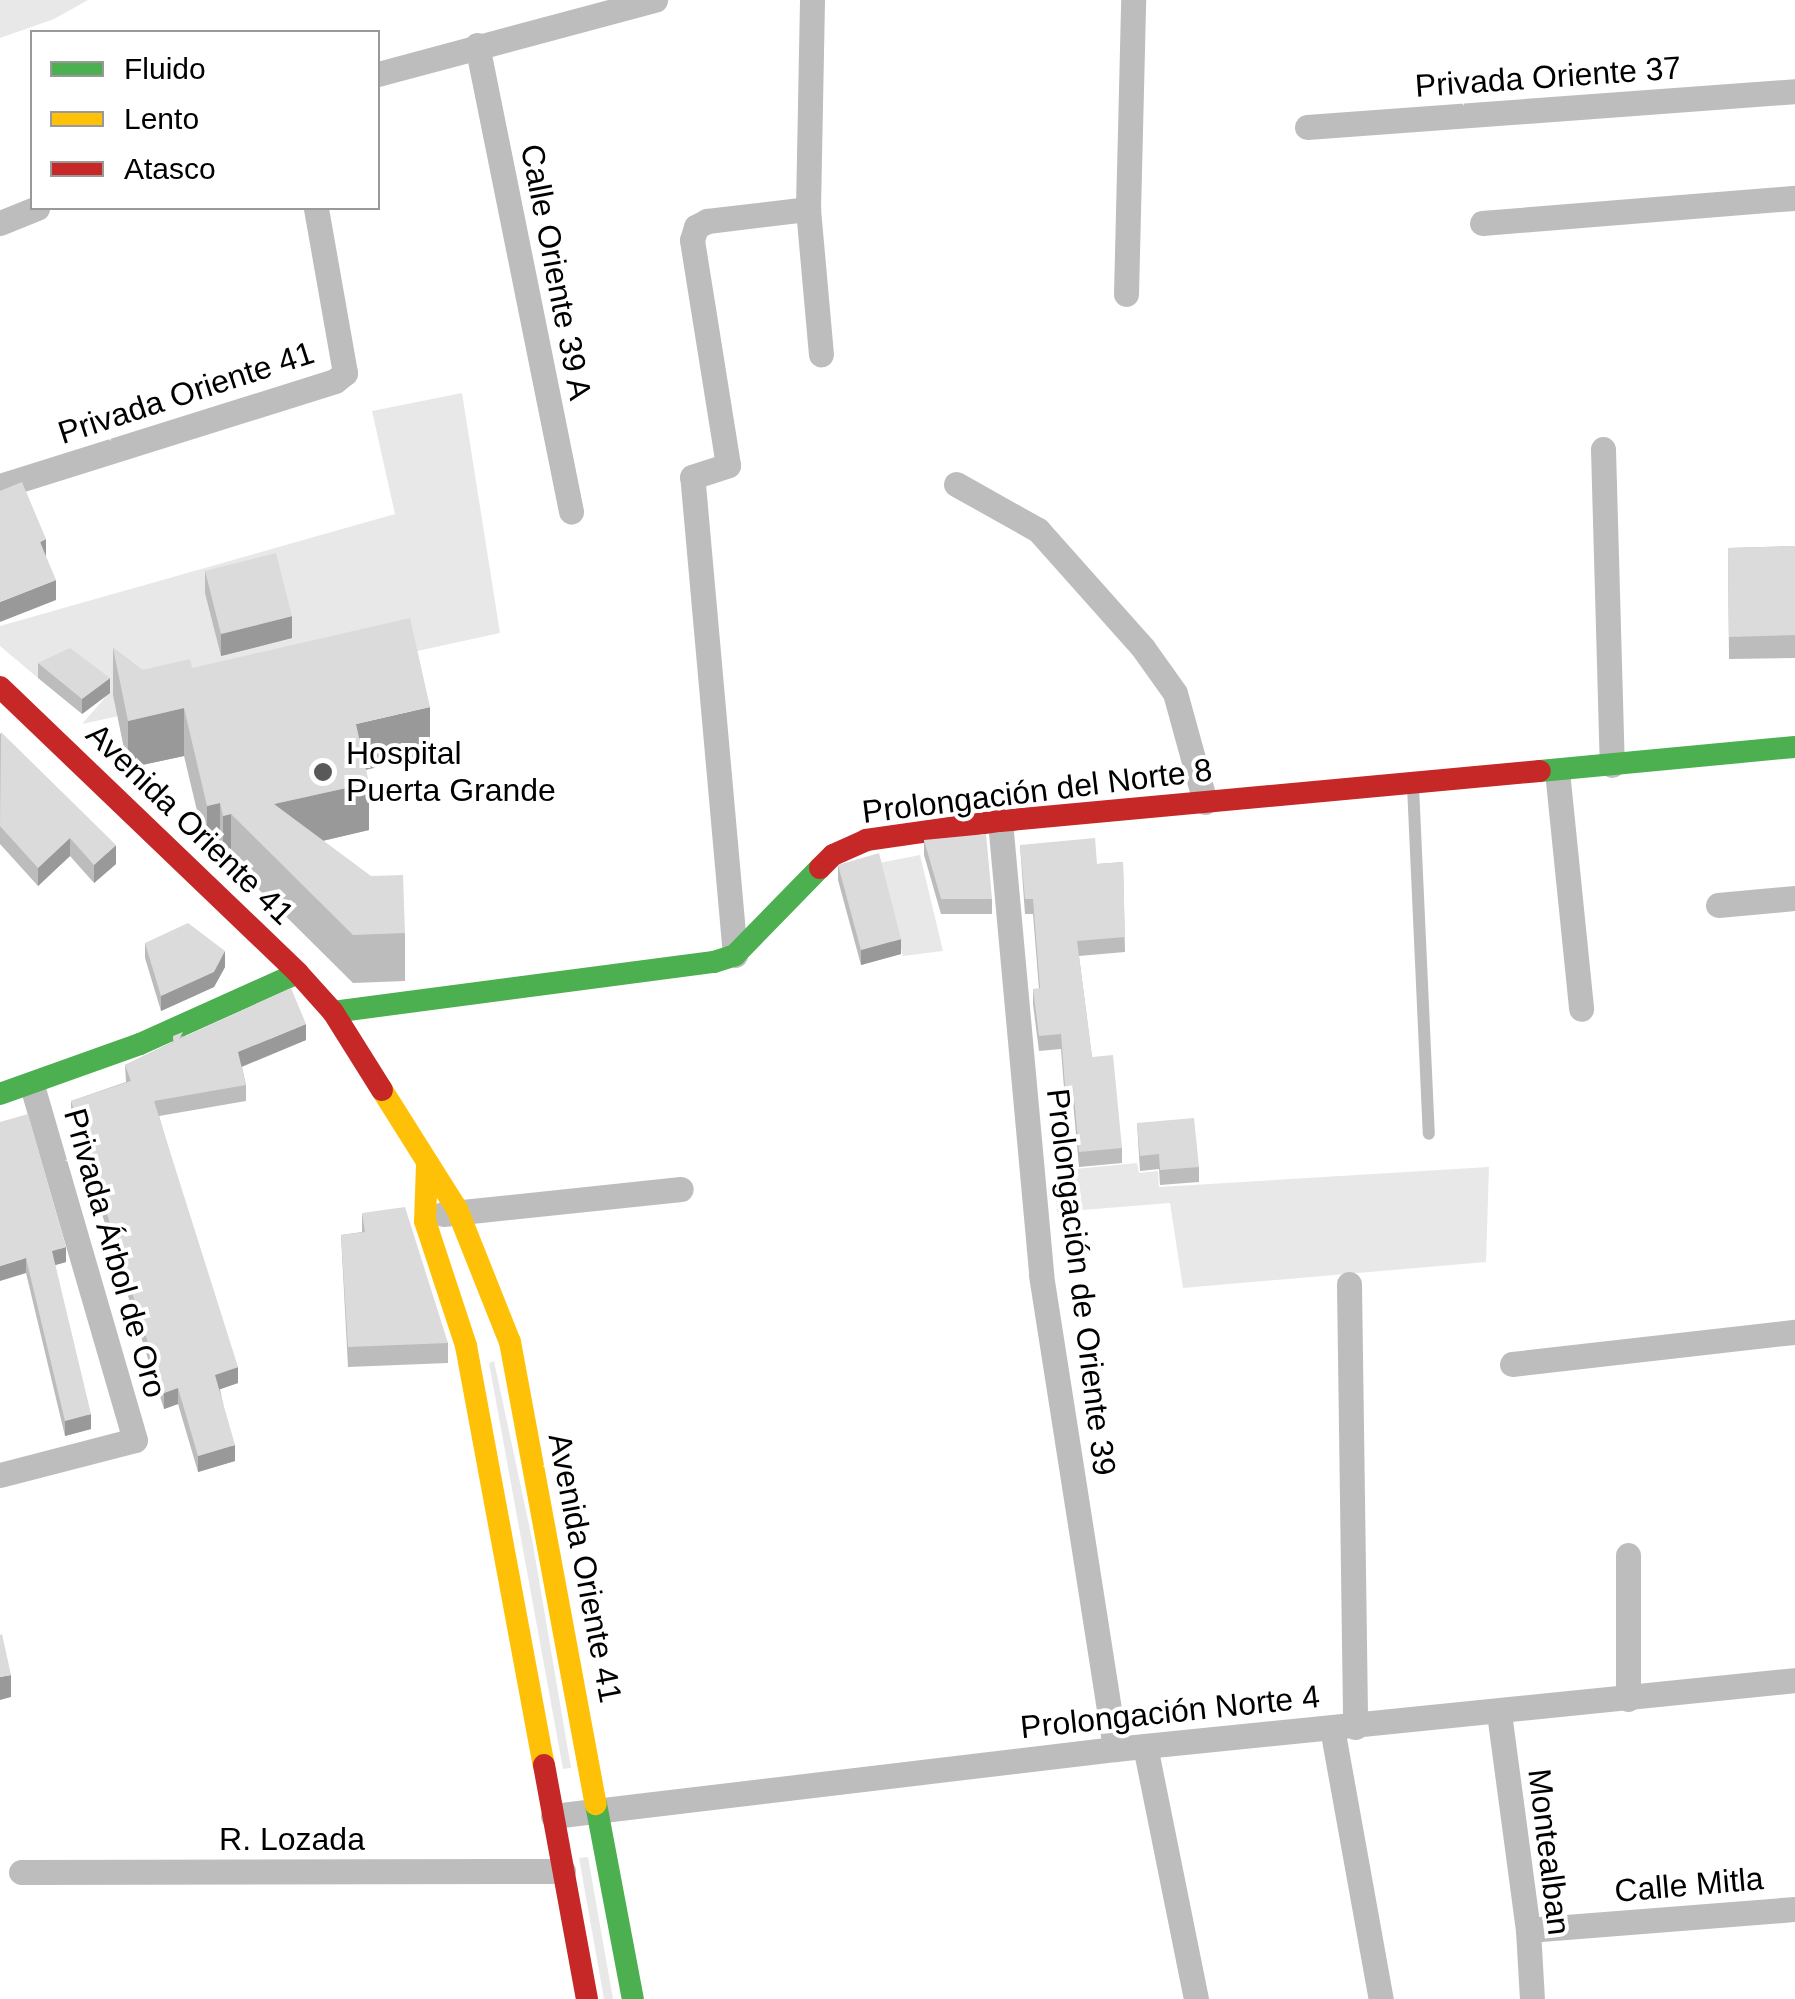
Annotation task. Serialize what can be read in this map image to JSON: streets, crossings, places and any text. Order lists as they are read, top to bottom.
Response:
{
  "streets": {
    "street": [
      "Privada Oriente 37",
      "Calle Oriente 39 A",
      "Privada Oriente 41",
      "Prolongación del Norte 8",
      "Avenida Oriente 41",
      "Privada Árbol de Oro",
      "Prolongación de Oriente 39",
      "Prolongación Norte 4",
      "R. Lozada",
      "Montealban",
      "Calle Mitla"
    ]
  },
  "crossings": [
    ["Prolongación del Norte 8", "Prolongación de Oriente 39"],
    ["Avenida Oriente 41", "Prolongación Norte 4"],
    ["Prolongación de Oriente 39", "Prolongación Norte 4"],
    ["Prolongación Norte 4", "Montealban"],
    ["Montealban", "Calle Mitla"]
  ],
  "places": ["Hospital Puerta Grande"],
  "legend": ["Fluido", "Lento", "Atasco"]
}
